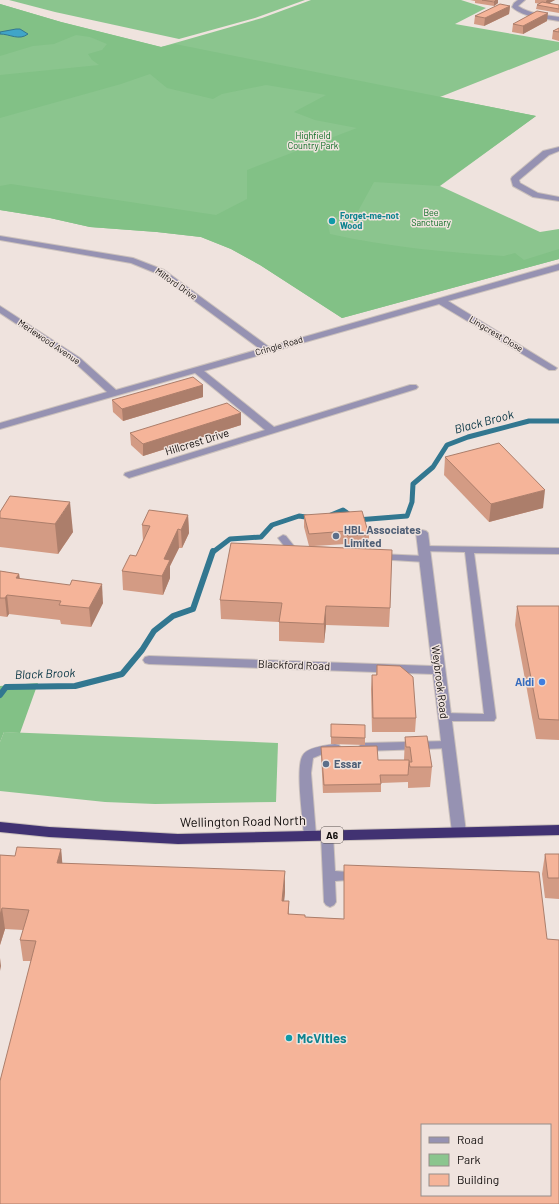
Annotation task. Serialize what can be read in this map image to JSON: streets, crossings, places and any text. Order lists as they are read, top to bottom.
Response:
{
  "streets": {
    "highway": ["Wellington Road North", "A6"],
    "street": [
      "Milford Drive",
      "Lingcrest Close",
      "Merlewood Avenue",
      "Cringle Road",
      "Hillcrest Drive",
      "Blackford Road",
      "Weybrook Road"
    ]
  },
  "crossings": [
    ["Milford Drive", "Cringle Road"],
    ["Lingcrest Close", "Cringle Road"],
    ["Merlewood Avenue", "Cringle Road"],
    ["Blackford Road", "Weybrook Road"],
    ["Weybrook Road", "Wellington Road North"]
  ],
  "water": ["Black Brook"],
  "parks": ["Highfield Country Park", "Bee Sanctuary"],
  "places": [
    "Forget-me-not Wood",
    "HBL Associates Limited",
    "Aldi",
    "Essar",
    "McVities"
  ],
  "legend": ["Road", "Park", "Building"]
}
